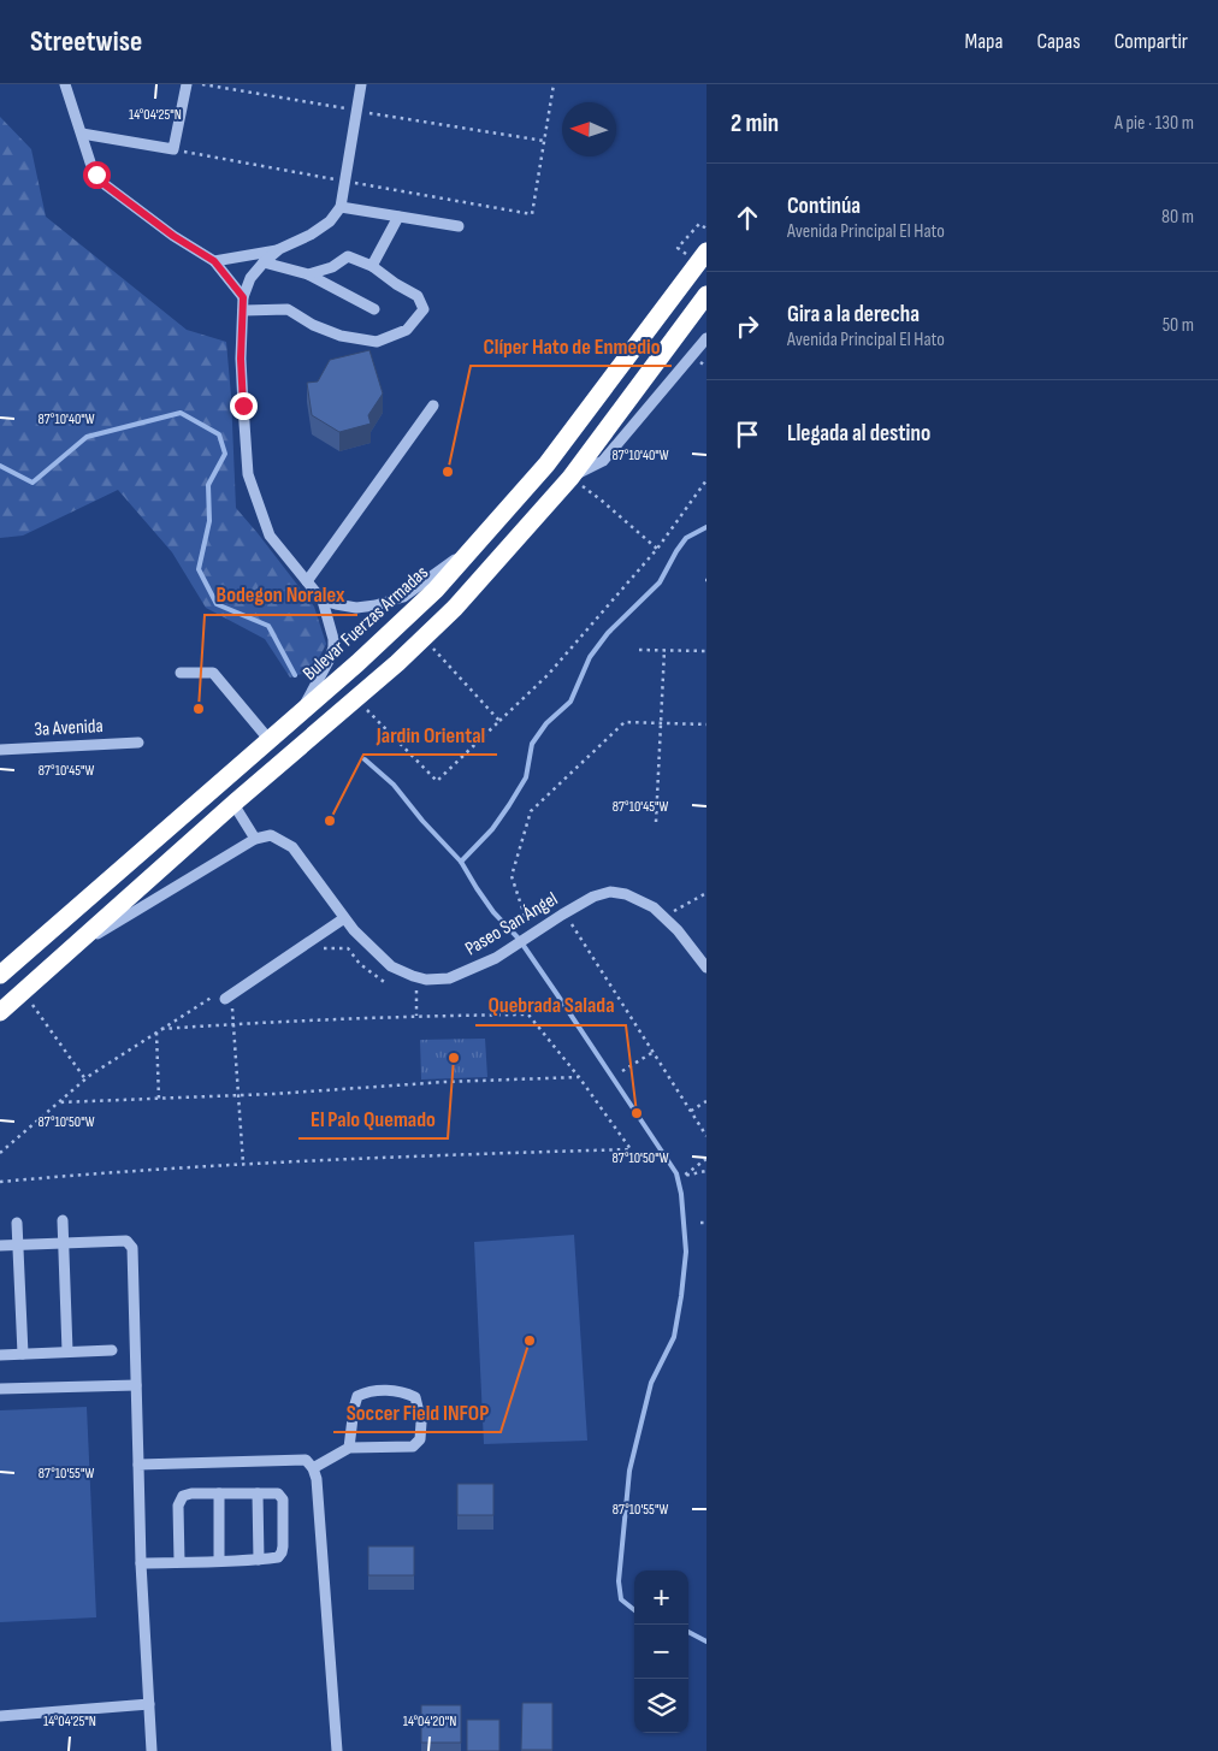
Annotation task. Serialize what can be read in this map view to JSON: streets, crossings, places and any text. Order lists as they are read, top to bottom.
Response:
{
  "streets": {
    "highway": ["Bulevar Fuerzas Armadas"],
    "street": ["3a Avenida", "Paseo San Ángel"]
  },
  "places": [
    "Clíper Hato de Enmedio",
    "Bodegon Noralex",
    "Jardin Oriental",
    "El Palo Quemado",
    "Quebrada Salada",
    "Soccer Field INFOP"
  ],
  "north": "left",
  "page": {
    "header": "Streetwise",
    "nav": ["Mapa", "Capas", "Compartir"],
    "heading": ["2 min", "A pie · 130 m"],
    "list": [
      ["Continúa", "Avenida Principal El Hato", "80 m"],
      ["Gira a la derecha", "Avenida Principal El Hato", "50 m"],
      "Llegada al destino"
    ],
    "map_buttons": ["+", "−"]
  },
  "coordinates": [
    "14°04'25\"N",
    "87°10'40\"W",
    "87°10'45\"W",
    "87°10'50\"W",
    "87°10'55\"W",
    "14°04'20\"N"
  ]
}
